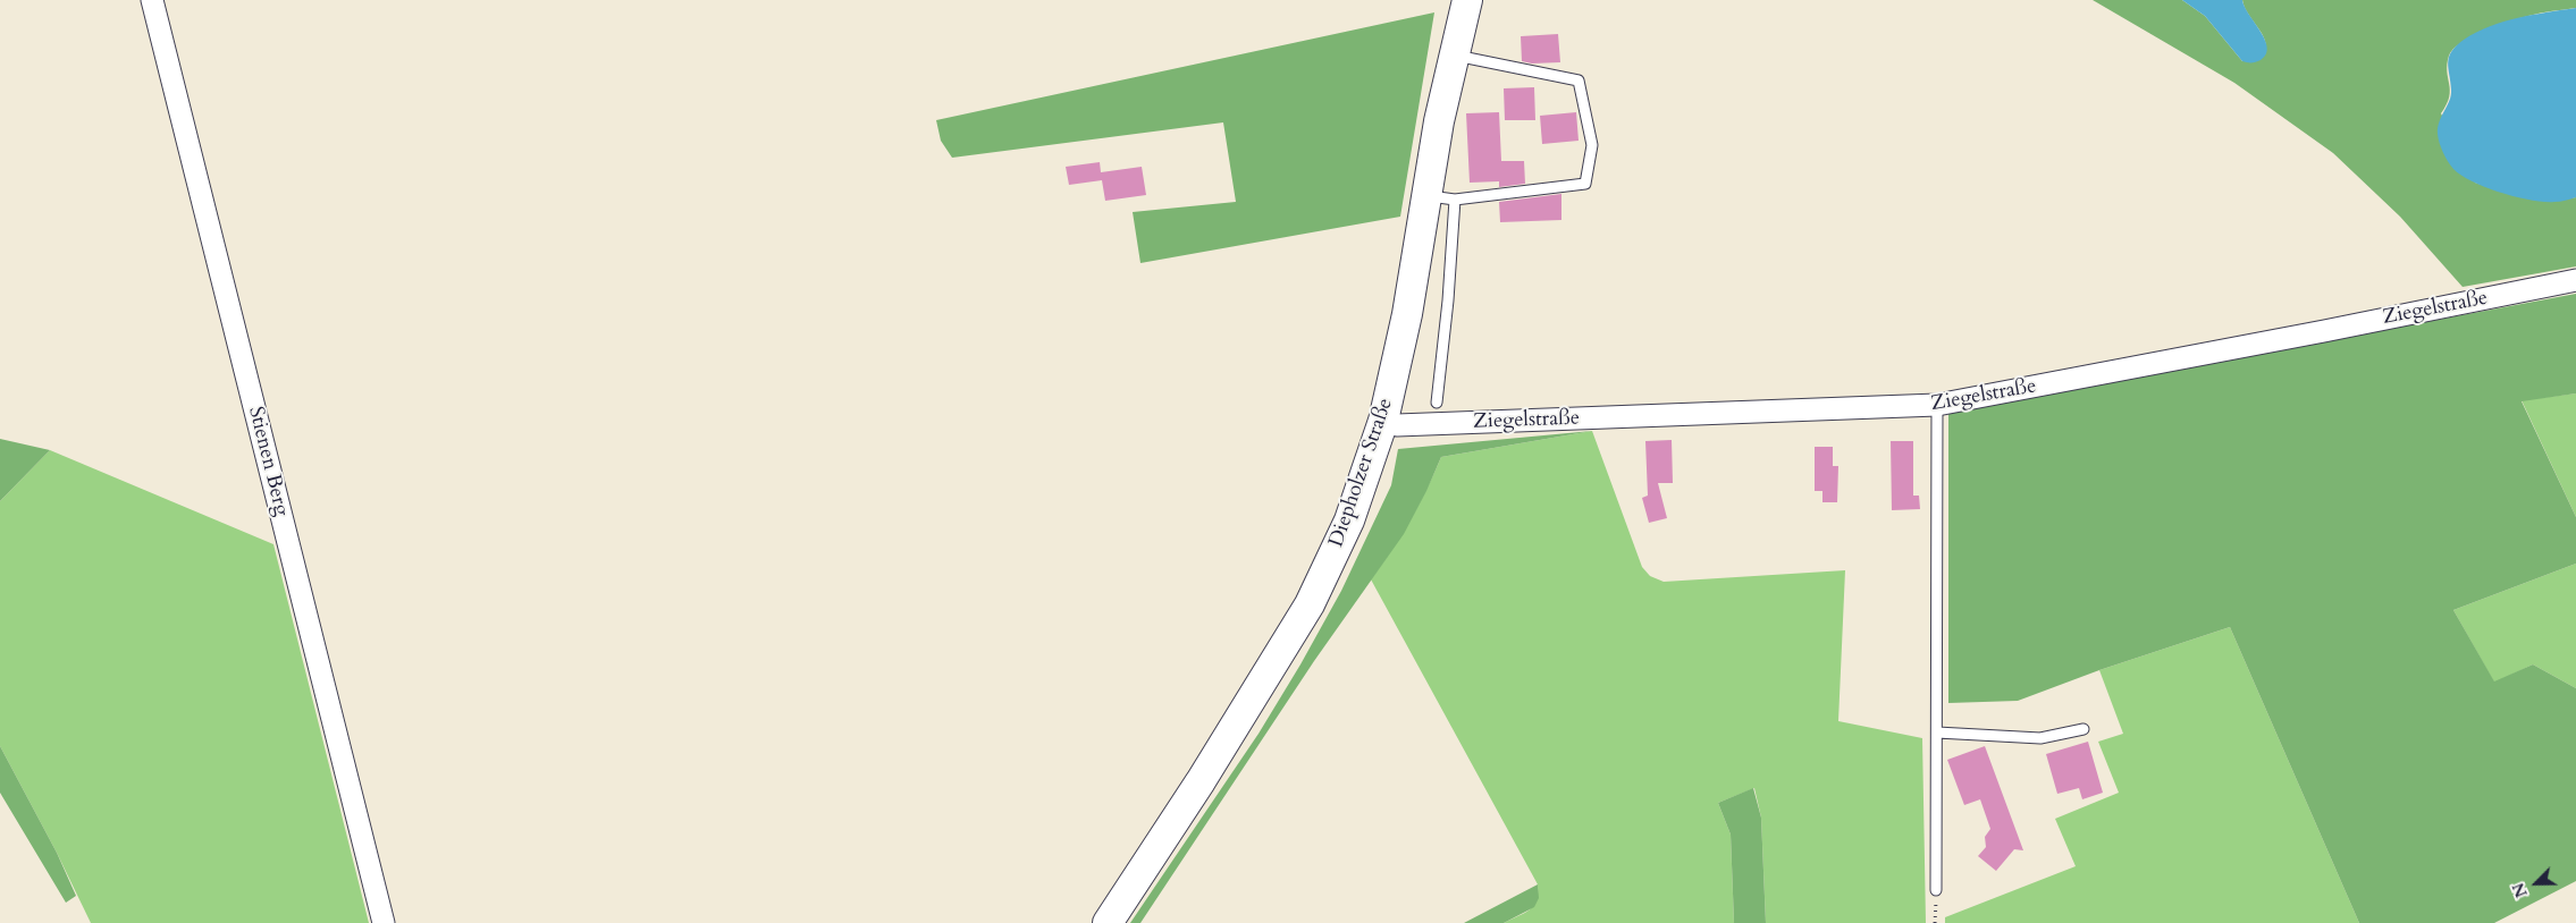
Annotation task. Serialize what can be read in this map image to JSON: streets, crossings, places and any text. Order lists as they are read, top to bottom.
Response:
{
  "streets": {
    "main road": ["Diepholzer Straße"],
    "street": ["Ziegelstraße", "Stienen Berg"]
  },
  "crossings": [
    ["Ziegelstraße", "Diepholzer Straße"]
  ],
  "north": "bottom left"
}
